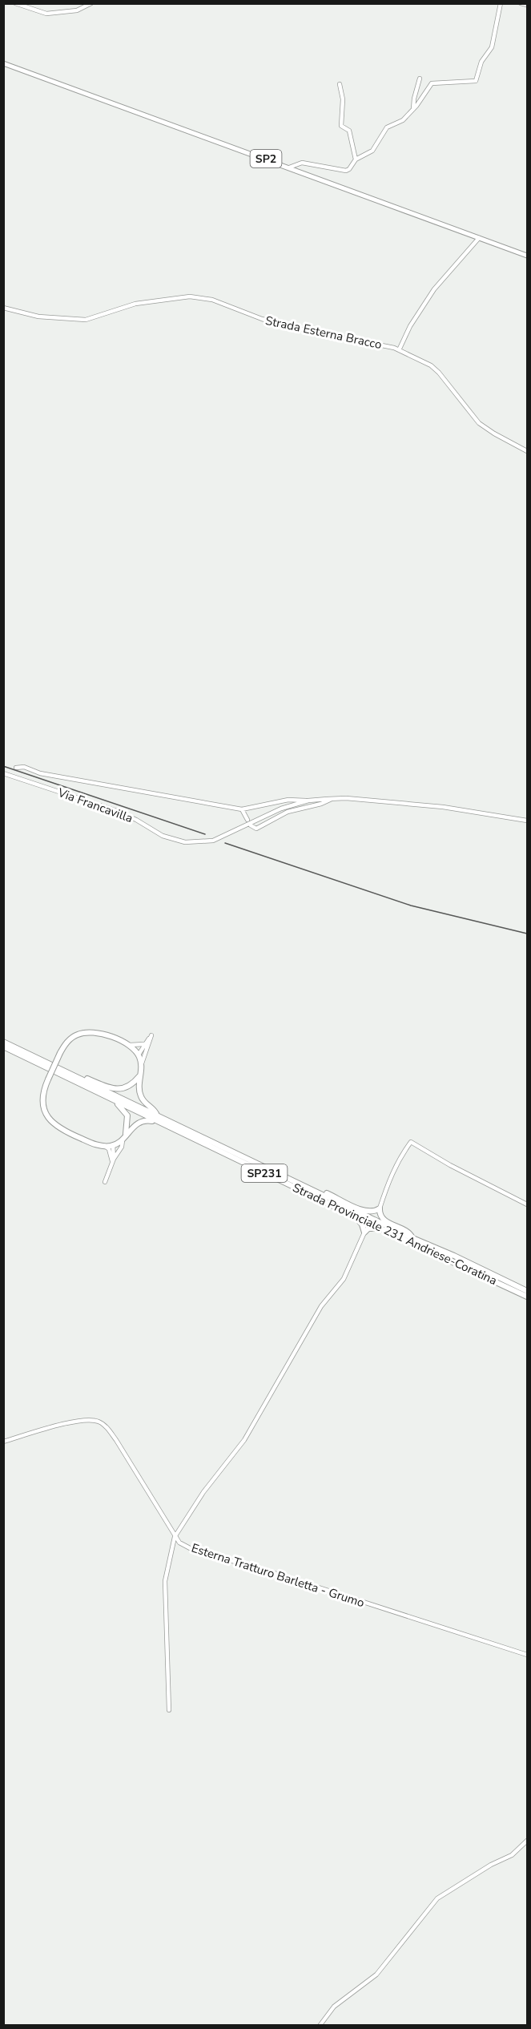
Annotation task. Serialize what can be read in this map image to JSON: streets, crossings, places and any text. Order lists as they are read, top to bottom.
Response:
{
  "streets": {
    "highway": ["SP231", "Strada Provinciale 231 Andriese-Coratina"],
    "main road": ["SP2"],
    "street": ["Strada Esterna Bracco", "Via Francavilla", "Esterna Tratturo Barletta - Grumo"]
  }
}
